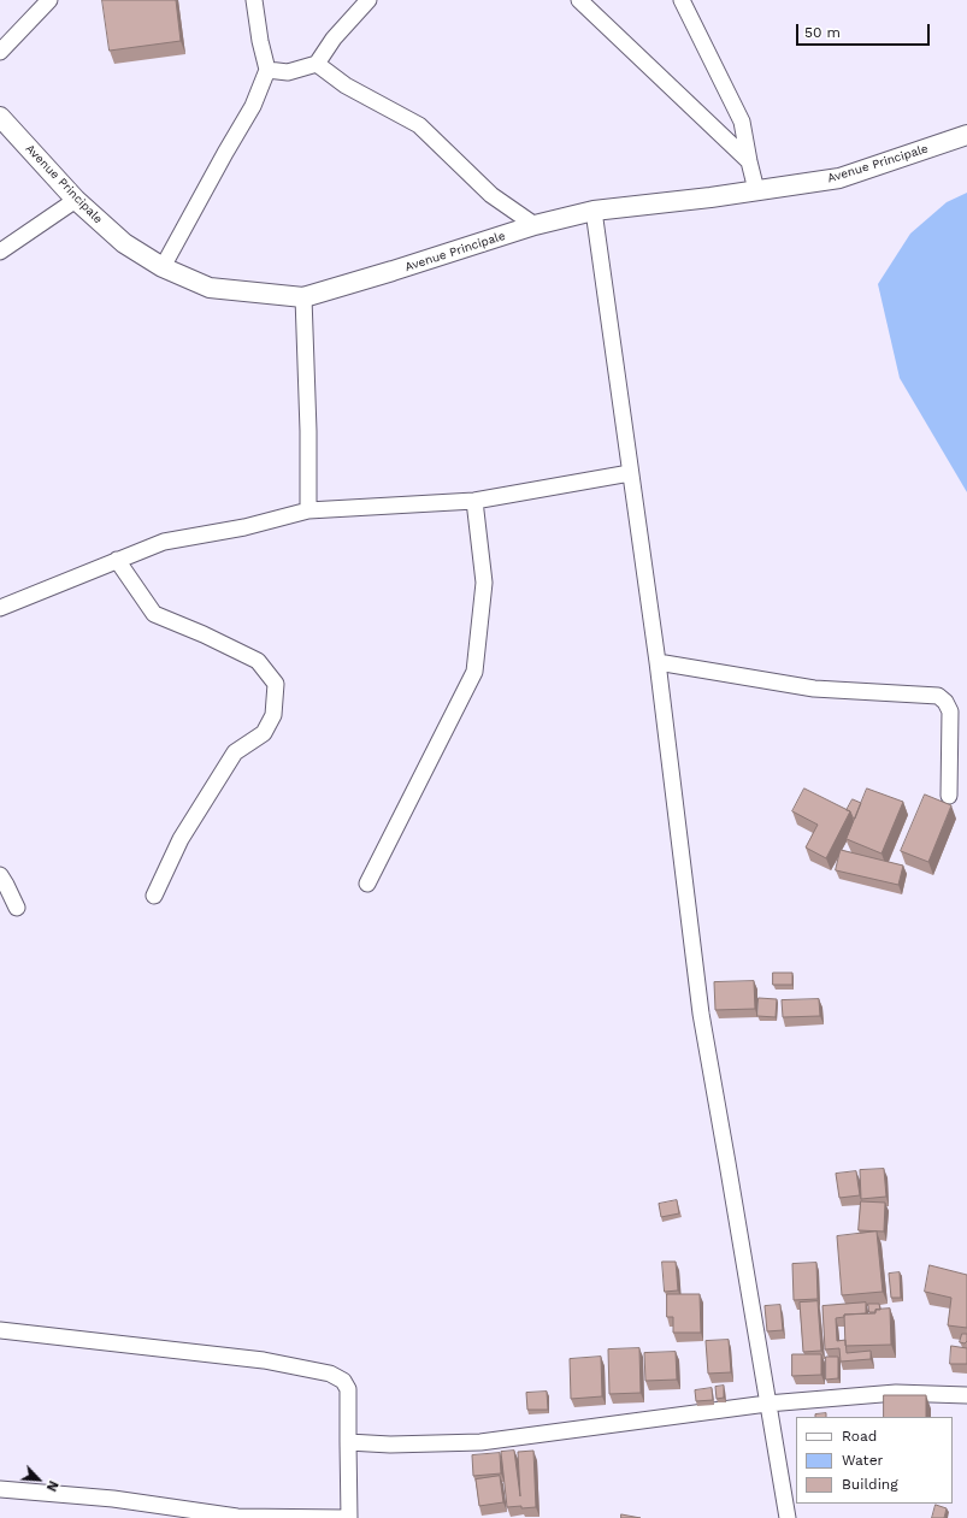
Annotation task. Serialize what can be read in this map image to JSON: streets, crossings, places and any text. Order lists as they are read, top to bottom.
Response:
{
  "streets": {
    "street": ["Avenue Principale"]
  },
  "legend": ["Road", "Water", "Building"],
  "scale_bar": "50 m",
  "north": "bottom right"
}
